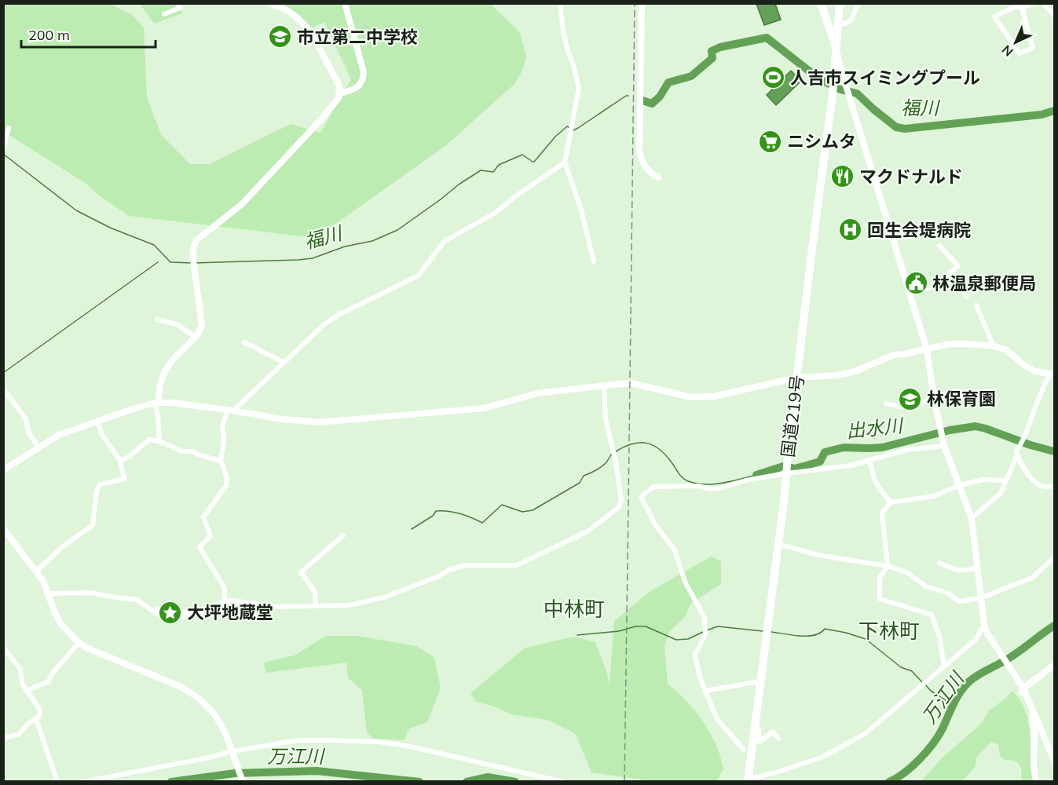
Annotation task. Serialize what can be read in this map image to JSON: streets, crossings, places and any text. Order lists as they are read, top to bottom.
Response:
{
  "streets": {
    "highway": ["国道219号"]
  },
  "districts": ["中林町", "下林町"],
  "water": ["福川", "出水川", "万江川"],
  "places": {
    "school or university": ["市立第二中学校", "林保育園"],
    "sports": ["人吉市スイミングプール"],
    "supermarket": ["ニシムタ"],
    "restaurant": ["マクドナルド"],
    "hospital": ["回生会堤病院"],
    "public building": ["林温泉郵便局"],
    "place": ["大坪地蔵堂"]
  },
  "scale_bar": "200 m",
  "north": "bottom left"
}
